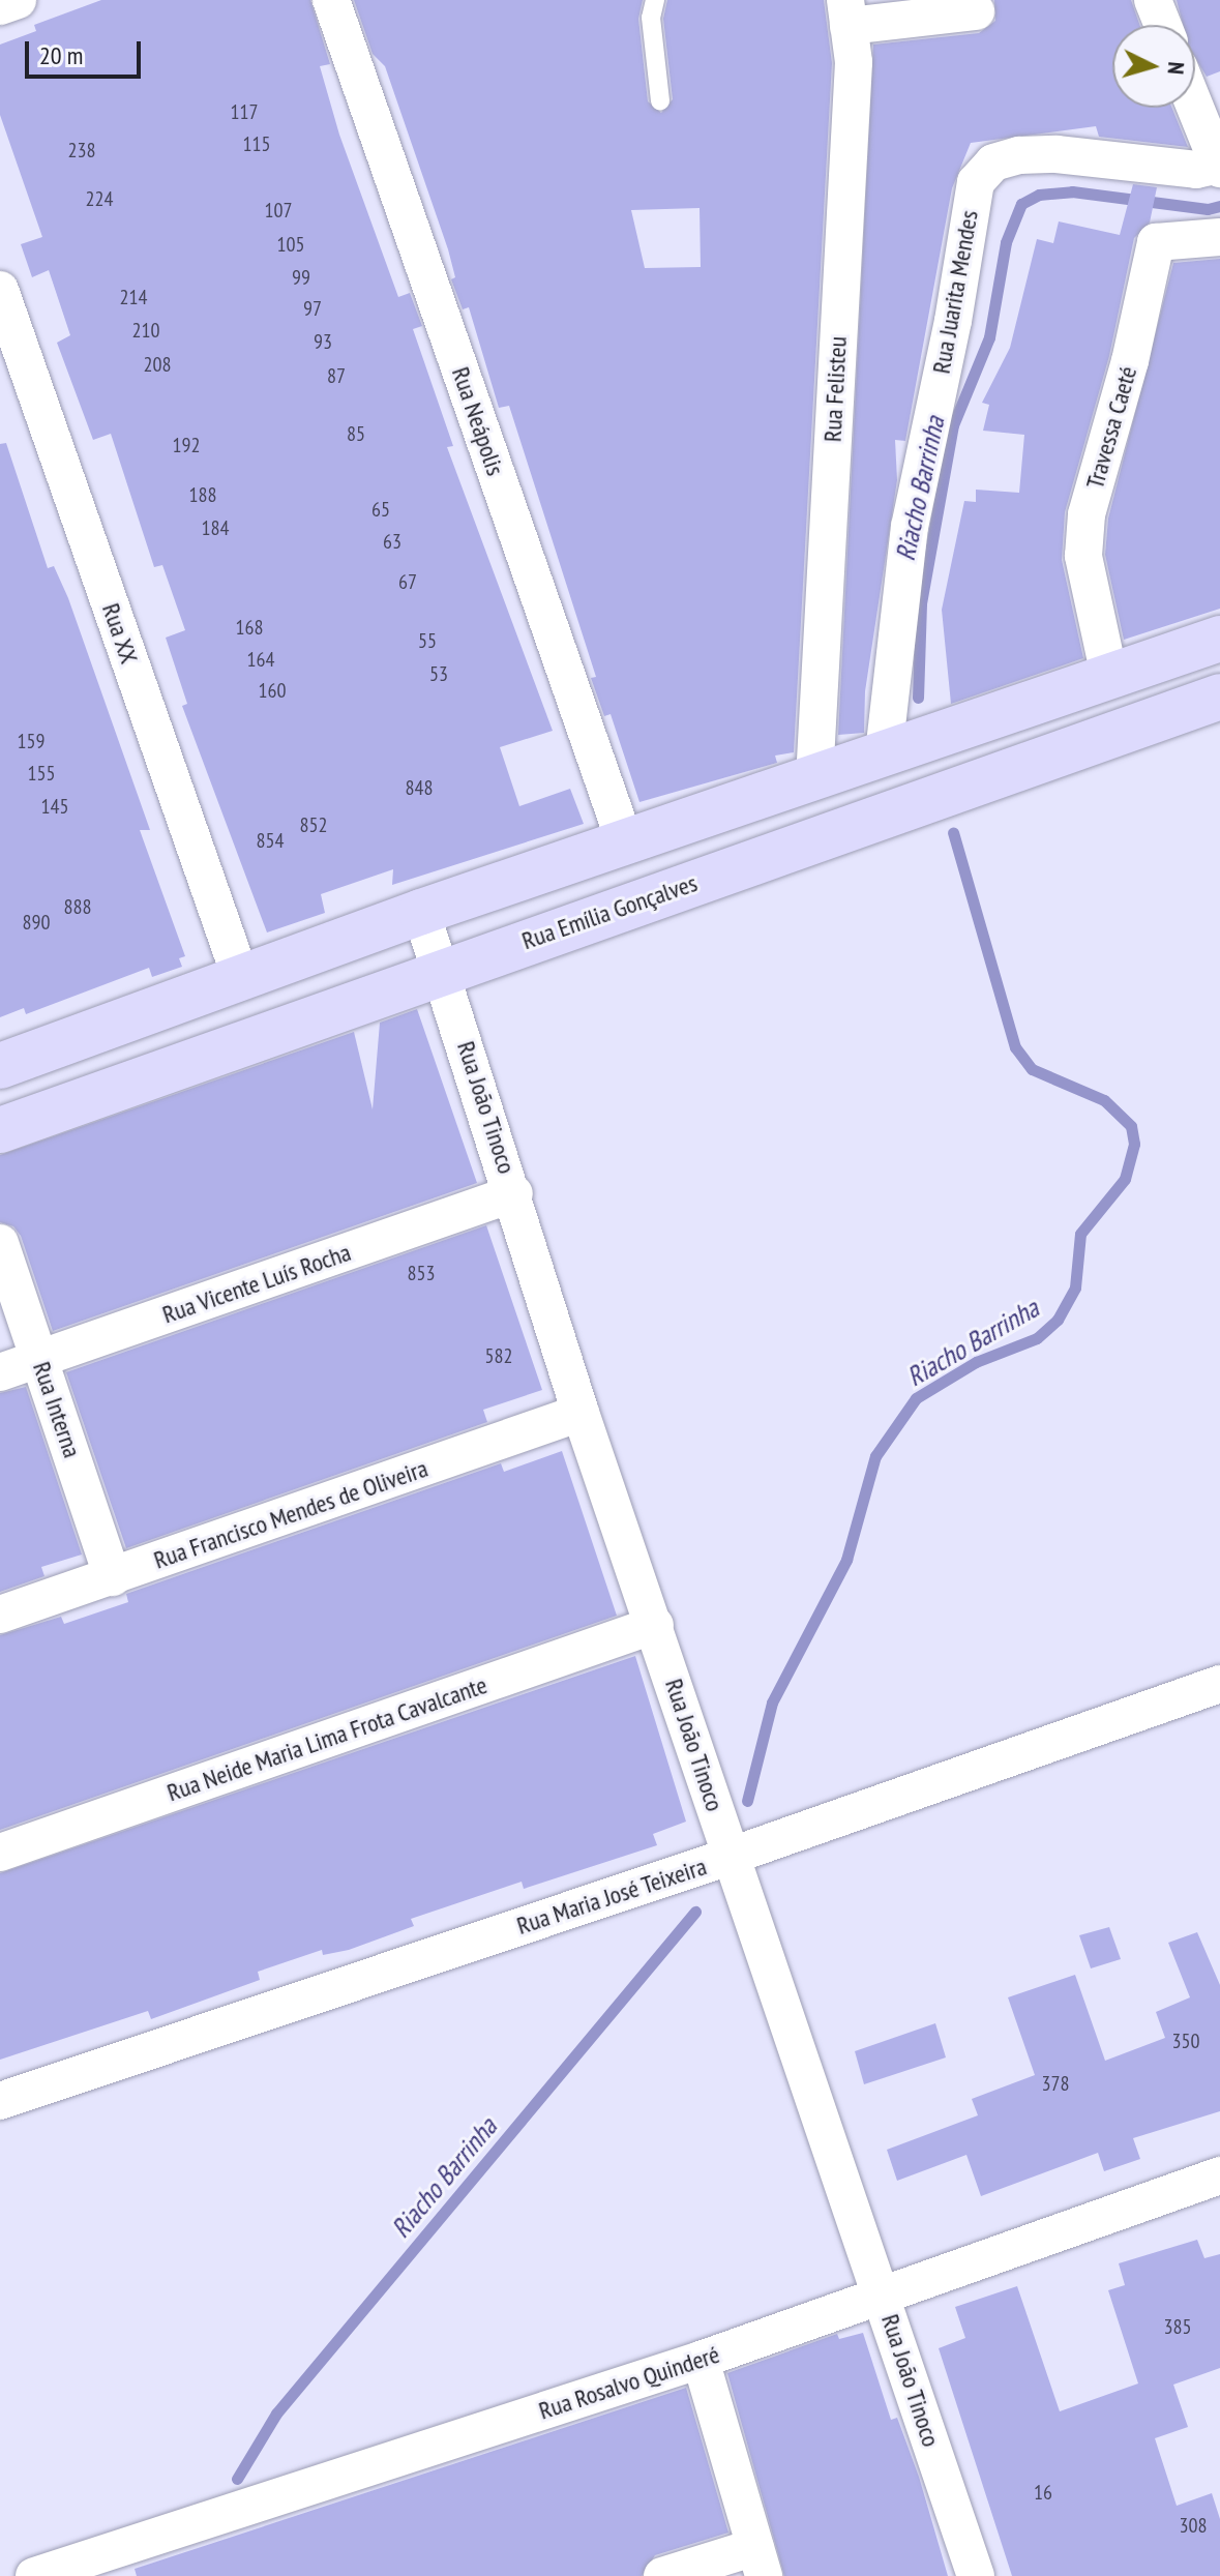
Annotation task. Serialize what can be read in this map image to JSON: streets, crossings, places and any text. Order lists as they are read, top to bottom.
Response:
{
  "streets": {
    "street": [
      "Rua Juarita Mendes",
      "Rua Felisteu",
      "Rua Neápolis",
      "Travessa Caeté",
      "Rua XX",
      "Rua Emília Gonçalves",
      "Rua João Tinoco",
      "Rua Vicente Luís Rocha",
      "Rua Interna",
      "Rua Francisco Mendes de Oliveira",
      "Rua Neide Maria Lima Frota Cavalcante",
      "Rua Maria José Teixeira",
      "Rua Rosalvo Quinderé"
    ]
  },
  "crossings": [
    ["Rua Emília Gonçalves", "Rua João Tinoco"],
    ["Rua João Tinoco", "Rua Vicente Luís Rocha"],
    ["Rua João Tinoco", "Rua Francisco Mendes de Oliveira"],
    ["Rua João Tinoco", "Rua Neide Maria Lima Frota Cavalcante"],
    ["Rua João Tinoco", "Rua Maria José Teixeira"],
    ["Rua João Tinoco", "Rua Rosalvo Quinderé"],
    ["Rua Vicente Luís Rocha", "Rua Interna"],
    ["Rua Interna", "Rua Francisco Mendes de Oliveira"]
  ],
  "water": ["Riacho Barrinha"],
  "house_numbers": [
    "117",
    "115",
    "238",
    "224",
    "107",
    "105",
    "99",
    "214",
    "97",
    "210",
    "93",
    "208",
    "87",
    "85",
    "192",
    "188",
    "65",
    "184",
    "63",
    "67",
    "168",
    "55",
    "164",
    "53",
    "160",
    "159",
    "155",
    "848",
    "145",
    "852",
    "854",
    "888",
    "890",
    "853",
    "582",
    "350",
    "378",
    "385",
    "16",
    "308"
  ],
  "scale_bar": "20 m",
  "north": "right"
}
